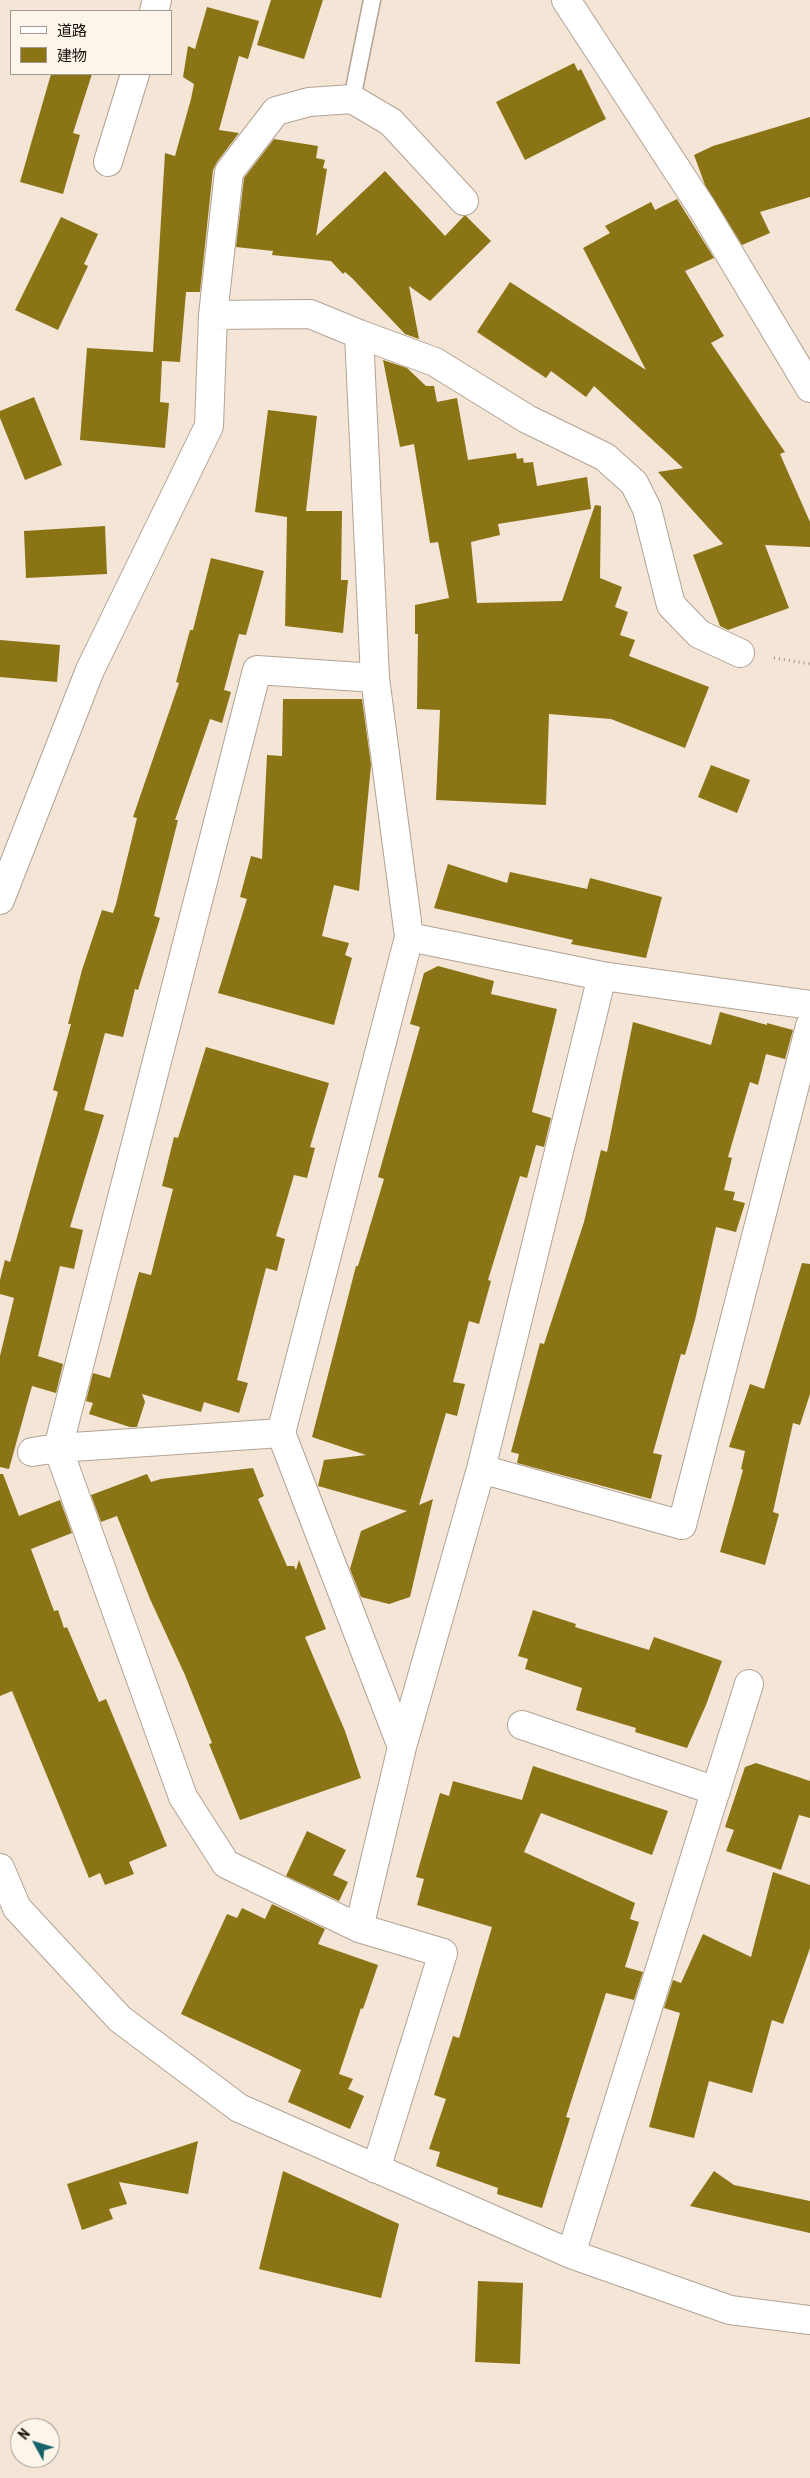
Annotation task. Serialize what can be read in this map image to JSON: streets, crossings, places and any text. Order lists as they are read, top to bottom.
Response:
{
  "legend": ["道路", "建物"],
  "north": "top left"
}
